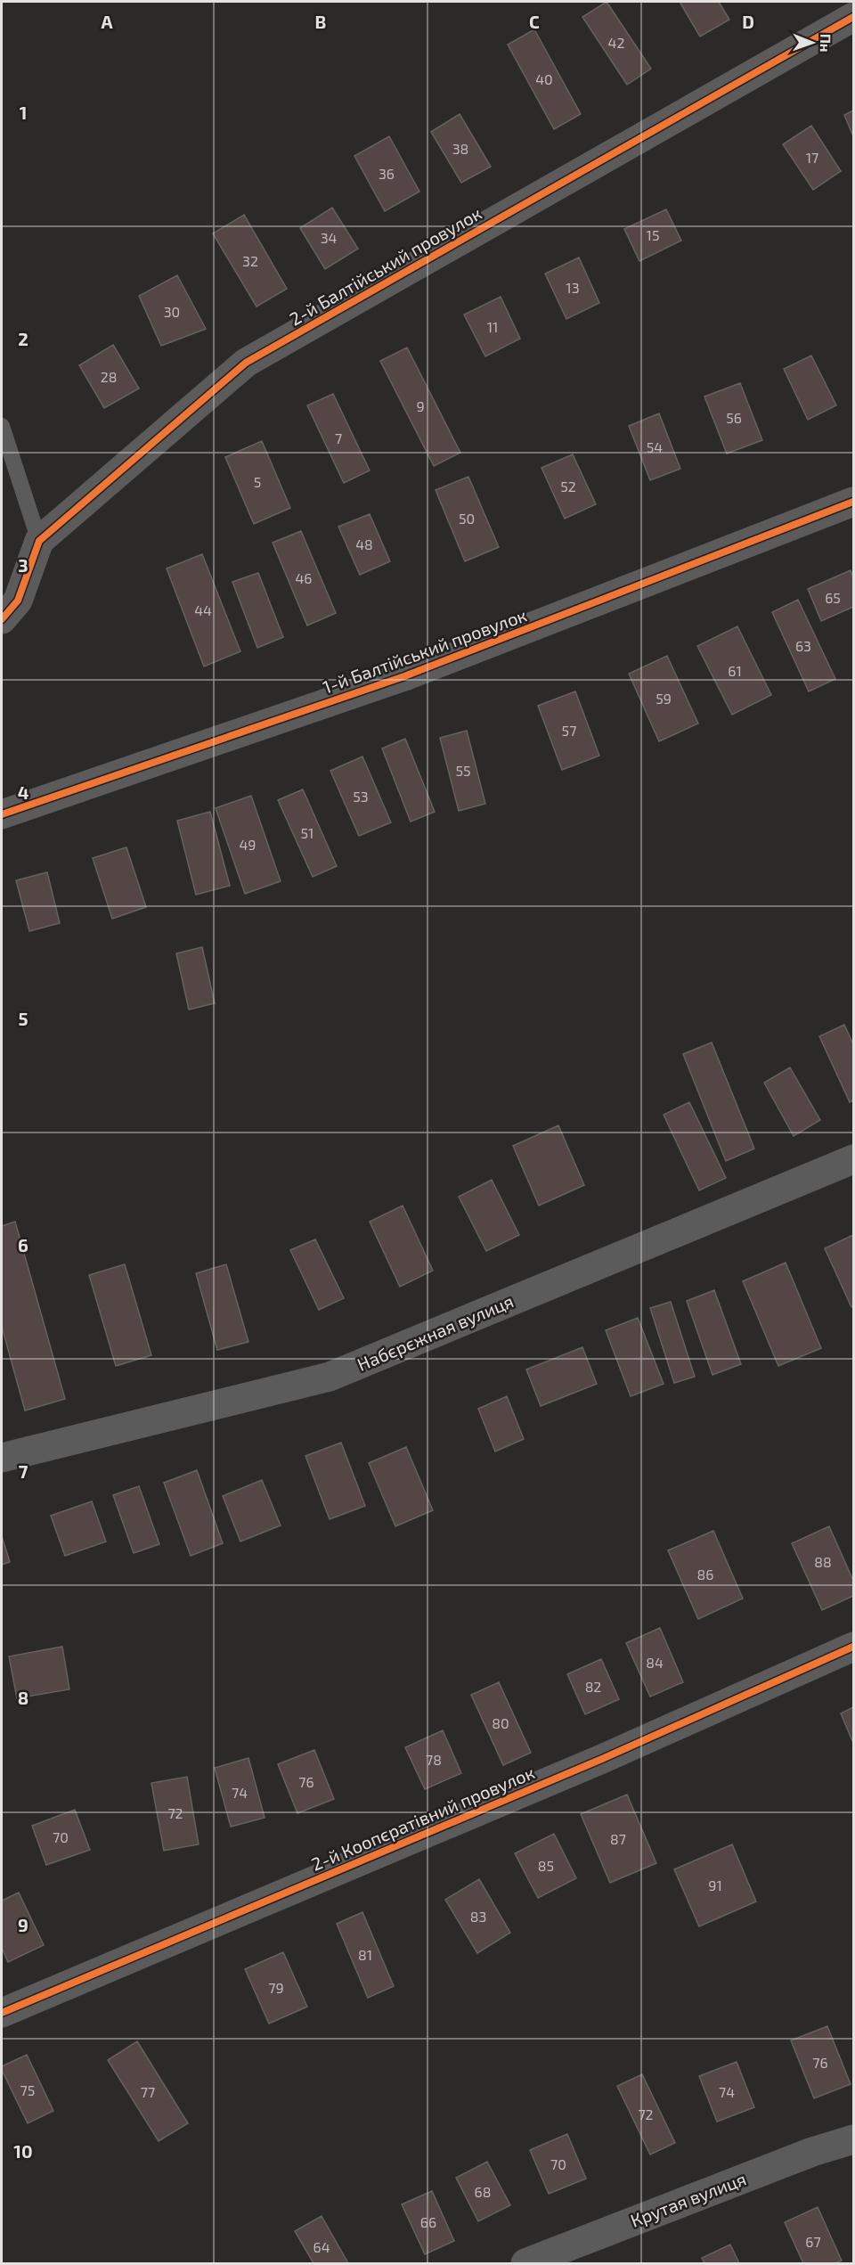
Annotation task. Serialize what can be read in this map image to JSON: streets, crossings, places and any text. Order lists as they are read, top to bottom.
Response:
{
  "streets": {
    "street": [
      "2-й Балтійський провулок",
      "1-й Балтійський провулок",
      "Набєрєжная вулиця",
      "2-й Коопєратівний провулок",
      "Крутая вулиця"
    ]
  },
  "house_numbers": [
    "42",
    "40",
    "38",
    "17",
    "36",
    "15",
    "34",
    "32",
    "13",
    "30",
    "11",
    "28",
    "9",
    "56",
    "7",
    "54",
    "5",
    "52",
    "50",
    "48",
    "46",
    "65",
    "44",
    "63",
    "61",
    "59",
    "57",
    "55",
    "53",
    "51",
    "49",
    "88",
    "86",
    "84",
    "82",
    "80",
    "78",
    "76",
    "74",
    "72",
    "70",
    "87",
    "85",
    "91",
    "83",
    "81",
    "79",
    "76",
    "75",
    "77",
    "74",
    "72",
    "70",
    "68",
    "66",
    "67",
    "64"
  ],
  "north": "right",
  "grid": {
    "columns": [
      "A",
      "B",
      "C",
      "D"
    ],
    "rows": [
      "1",
      "2",
      "3",
      "4",
      "5",
      "6",
      "7",
      "8",
      "9",
      "10"
    ]
  }
}
